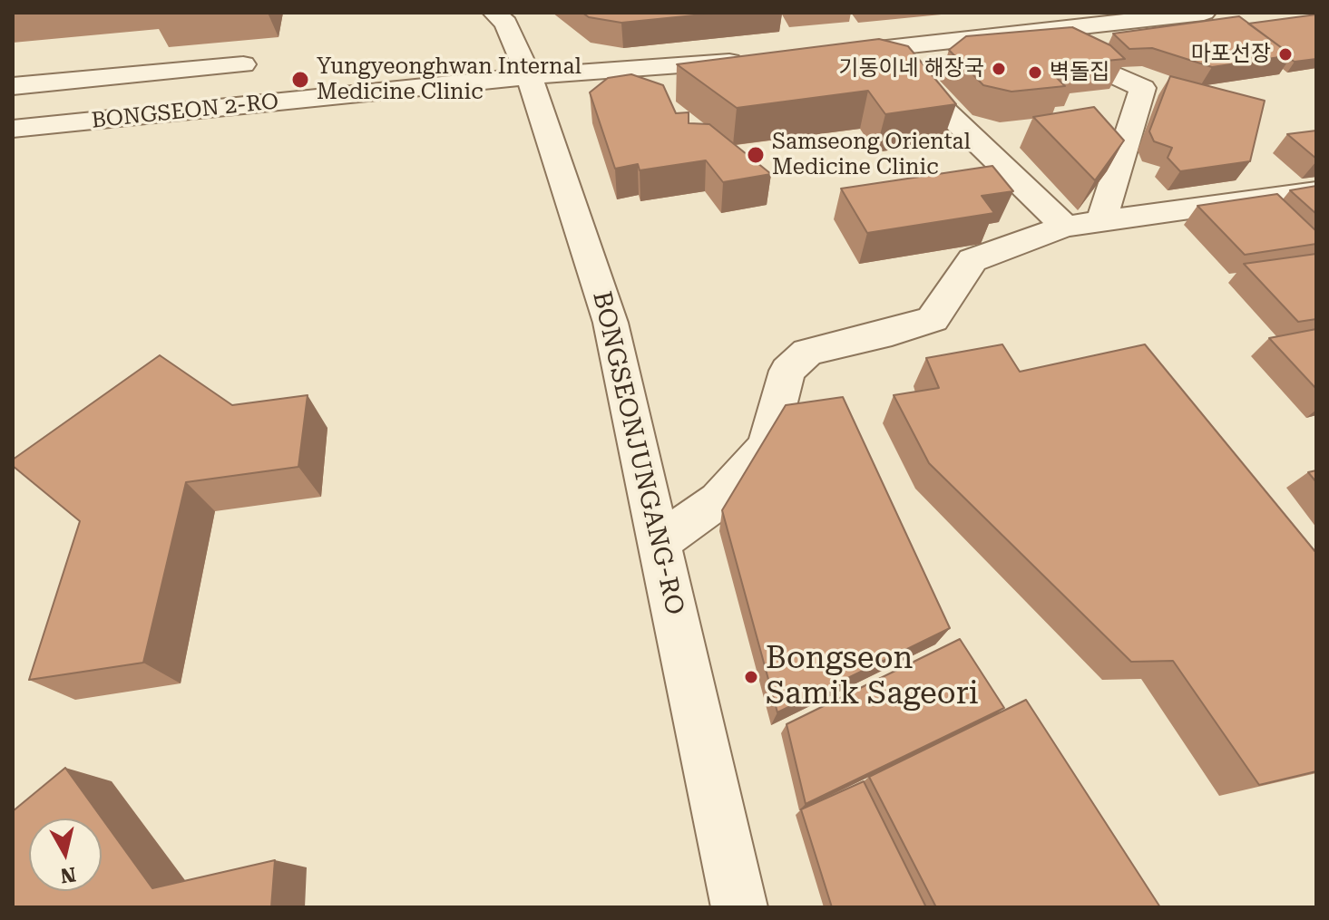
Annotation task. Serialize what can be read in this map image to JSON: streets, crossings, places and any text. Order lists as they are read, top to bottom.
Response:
{
  "streets": {
    "street": ["BONGSEON 2-RO", "BONGSEONJUNGANG-RO"]
  },
  "crossings": [
    ["BONGSEON 2-RO", "BONGSEONJUNGANG-RO"]
  ],
  "places": [
    "마포선장",
    "기동이네 해장국",
    "벽돌집",
    "Yungyeonghwan Internal Medicine Clinic",
    "Samseong Oriental Medicine Clinic",
    "Bongseon Samik Sageori"
  ],
  "north": "bottom"
}
